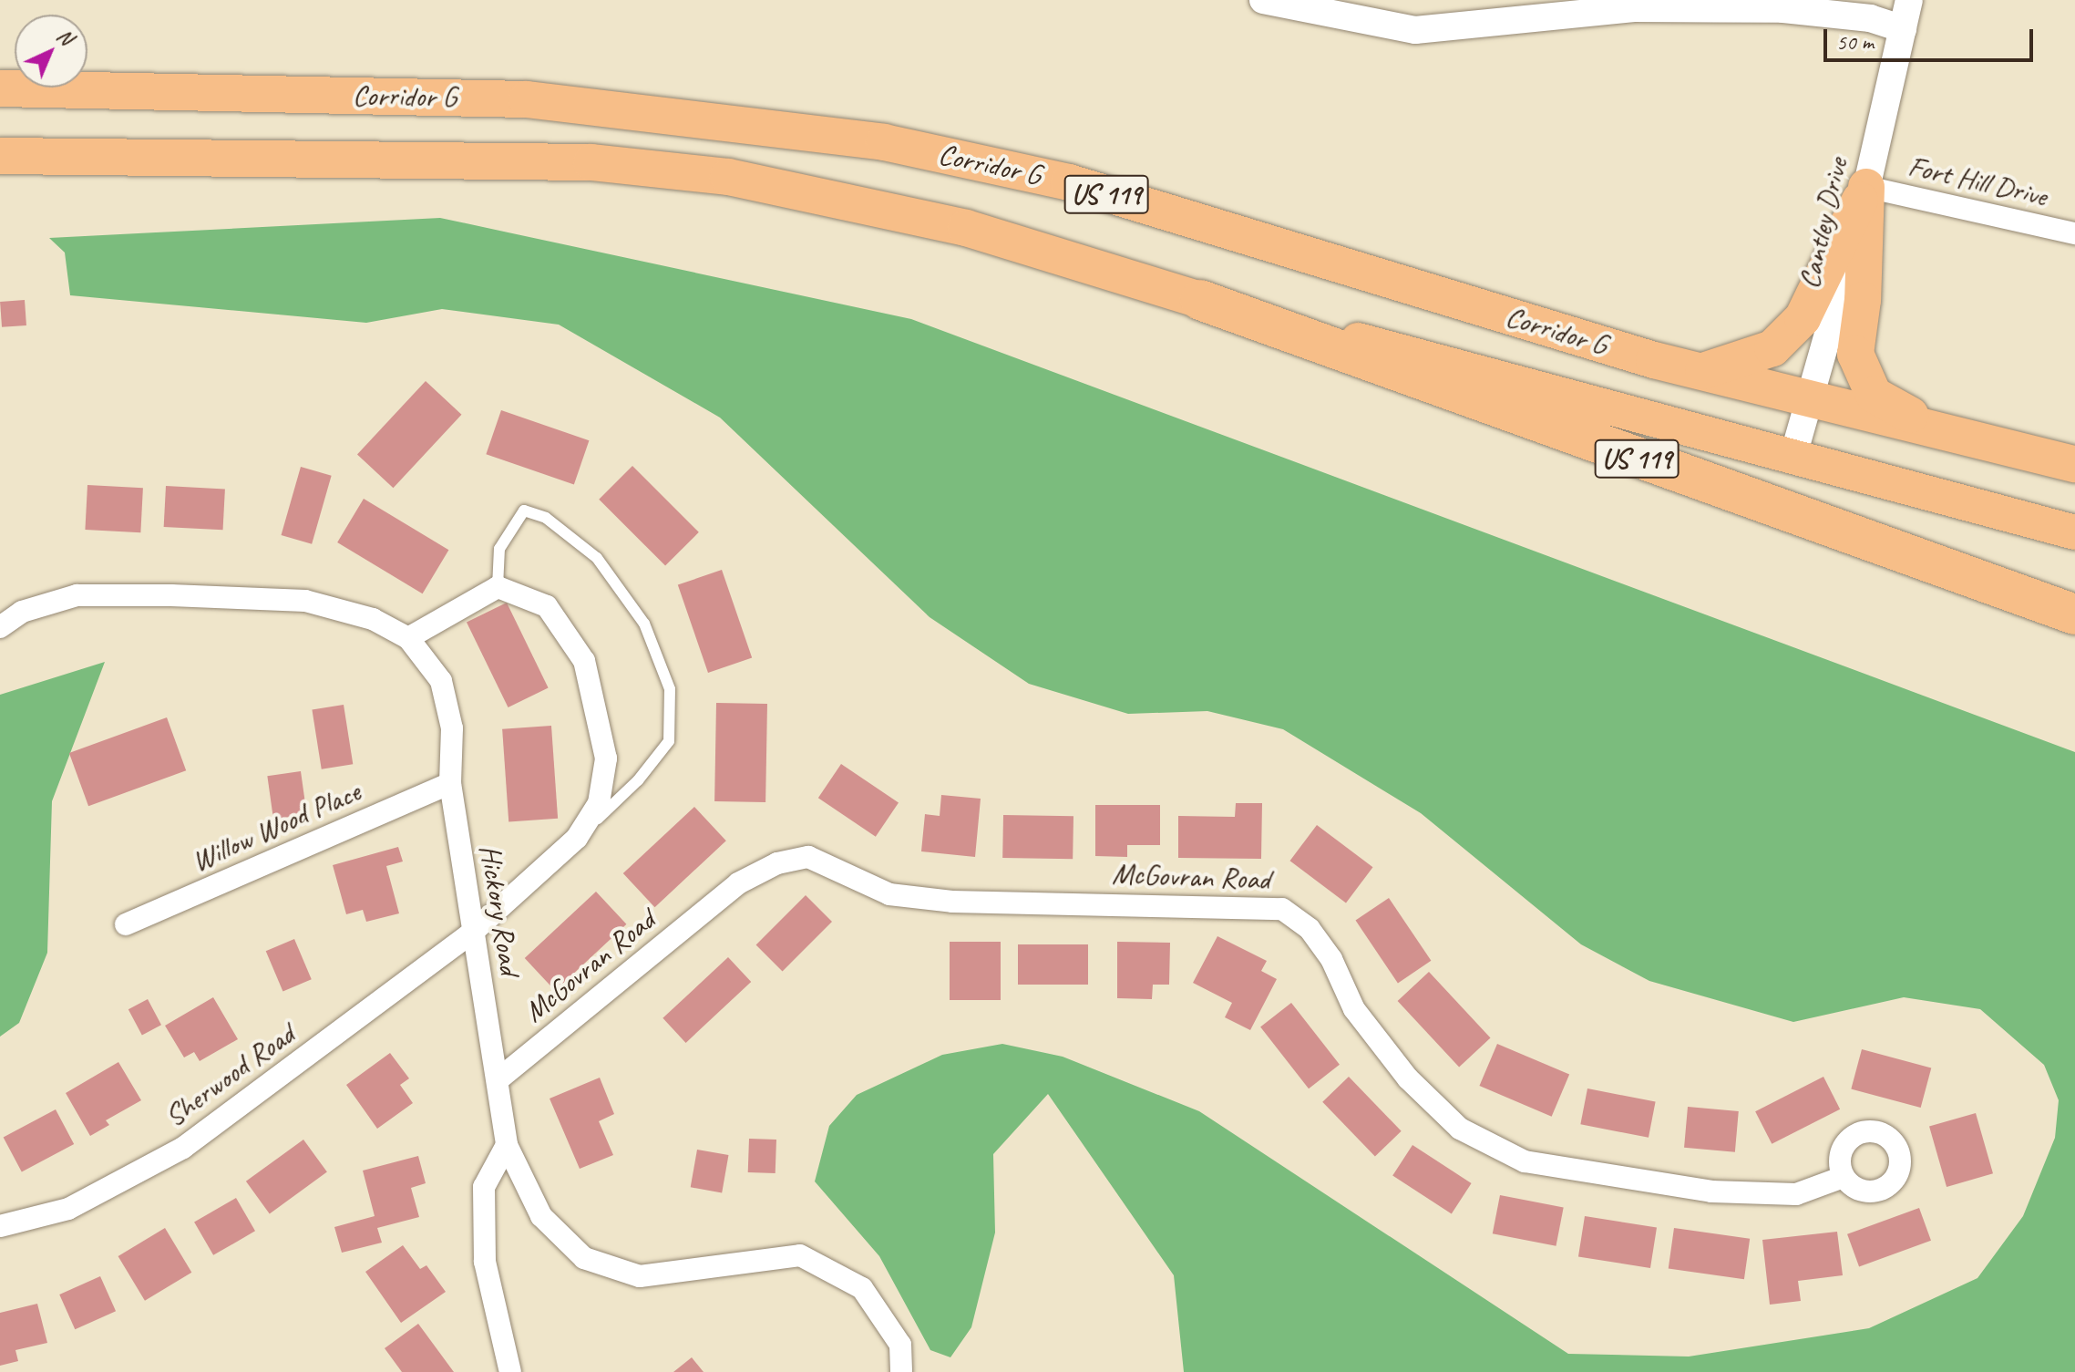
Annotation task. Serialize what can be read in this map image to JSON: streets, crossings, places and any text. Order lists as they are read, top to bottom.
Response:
{
  "streets": {
    "highway": ["Corridor G", "US 119"],
    "street": [
      "Fort Hill Drive",
      "Cantley Drive",
      "Willow Wood Place",
      "McGovran Road",
      "Hickory Road",
      "Sherwood Road"
    ]
  },
  "crossings": [
    ["Corridor G", "Cantley Drive"],
    ["Fort Hill Drive", "Cantley Drive"],
    ["Willow Wood Place", "Hickory Road"],
    ["McGovran Road", "Hickory Road"],
    ["Hickory Road", "Sherwood Road"]
  ],
  "scale_bar": "50 m",
  "north": "top right"
}
